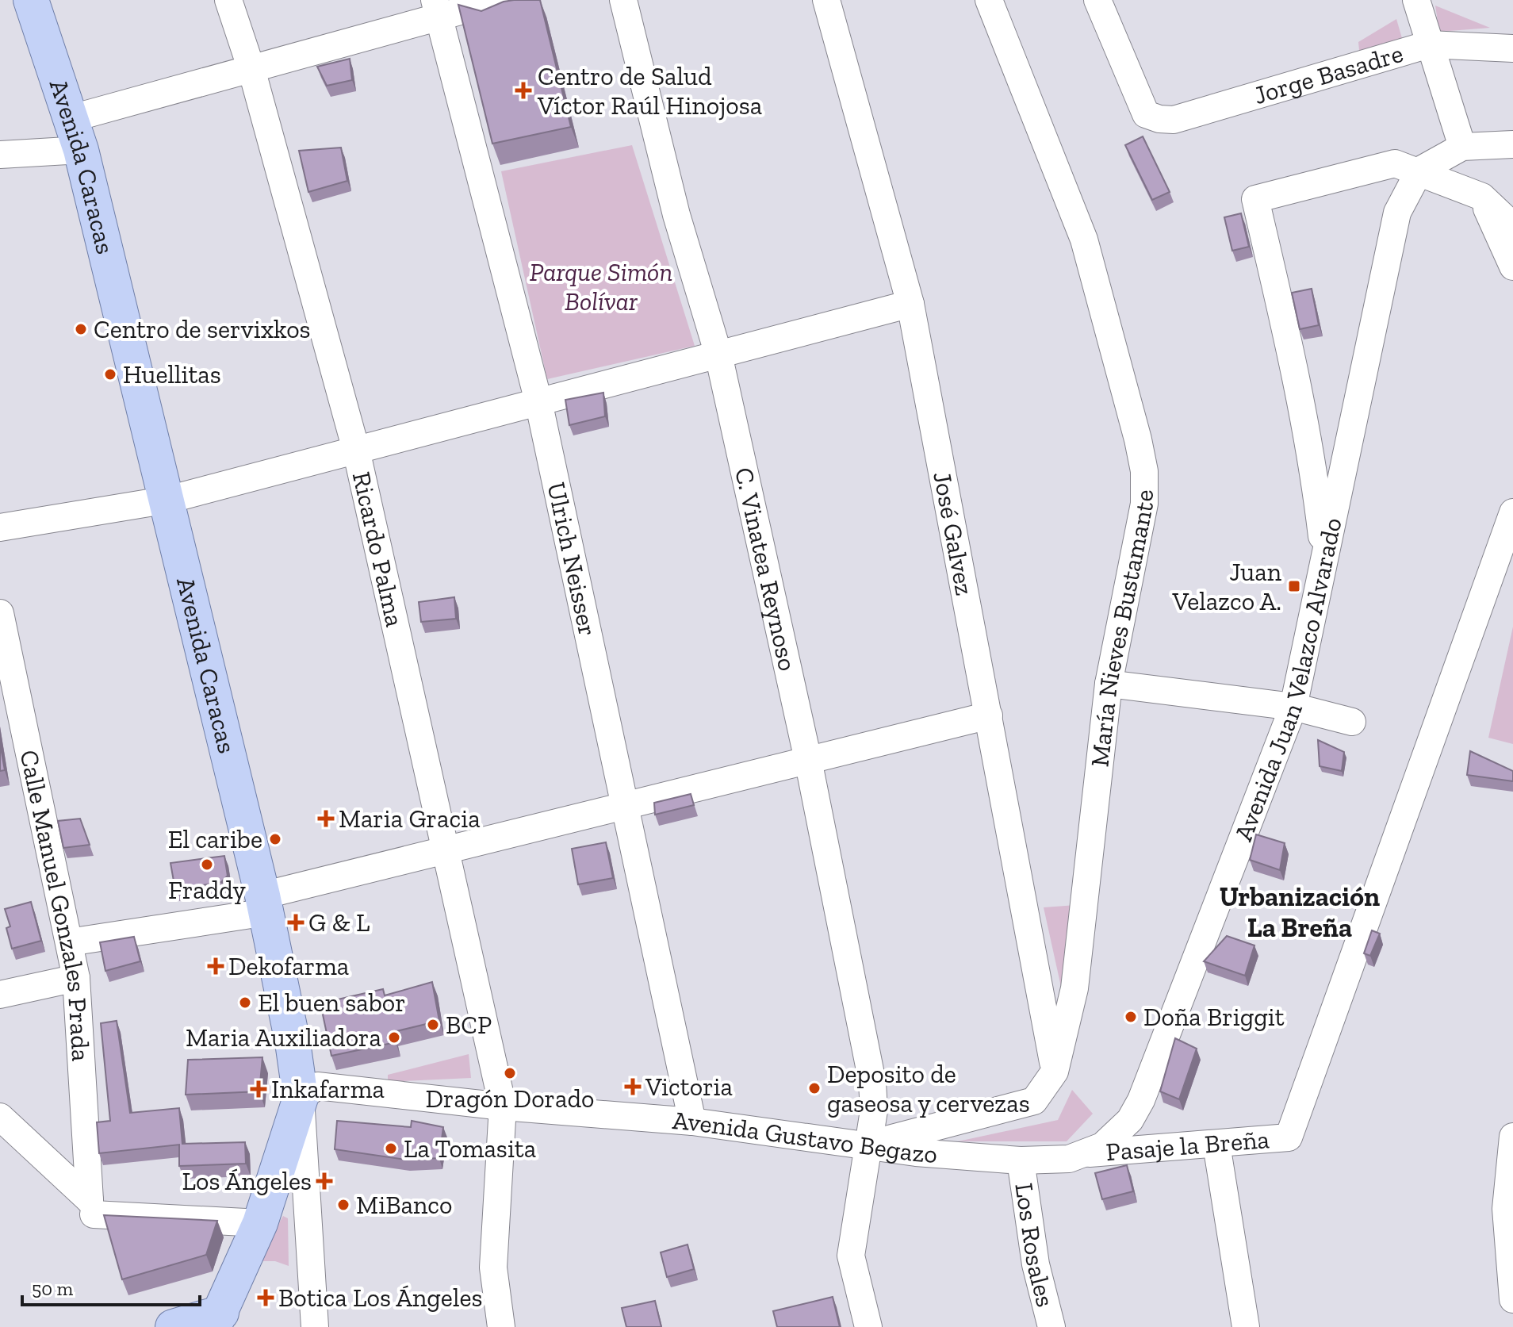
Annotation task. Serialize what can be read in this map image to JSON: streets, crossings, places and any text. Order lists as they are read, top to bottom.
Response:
{
  "streets": {
    "main road": ["Avenida Caracas"],
    "street": [
      "Jorge Basadre",
      "José Galvez",
      "Ricardo Palma",
      "Ulrich Neisser",
      "C. Vinatea Reynoso",
      "María Nieves Bustamante",
      "Avenida Juan Velazco Alvarado",
      "Calle Manuel Gonzales Prada",
      "Avenida Gustavo Begazo",
      "Pasaje la Breña",
      "Los Rosales"
    ]
  },
  "crossings": [
    ["Avenida Caracas", "Avenida Gustavo Begazo"],
    ["José Galvez", "María Nieves Bustamante"],
    ["Ricardo Palma", "Avenida Gustavo Begazo"],
    ["Ulrich Neisser", "Avenida Gustavo Begazo"],
    ["C. Vinatea Reynoso", "María Nieves Bustamante"],
    ["C. Vinatea Reynoso", "Avenida Gustavo Begazo"],
    ["María Nieves Bustamante", "Avenida Gustavo Begazo"],
    ["Avenida Juan Velazco Alvarado", "Avenida Gustavo Begazo"],
    ["Avenida Juan Velazco Alvarado", "Pasaje la Breña"],
    ["Avenida Gustavo Begazo", "Pasaje la Breña"],
    ["Avenida Gustavo Begazo", "Los Rosales"]
  ],
  "districts": ["Urbanización La Breña"],
  "parks": ["Parque Simón Bolívar"],
  "places": {
    "health": [
      "Centro de Salud Víctor Raúl Hinojosa",
      "Maria Gracia",
      "G & L",
      "Dekofarma",
      "Victoria",
      "Inkafarma",
      "Los Ángeles",
      "Botica Los Ángeles"
    ],
    "other": [
      "Centro de servixkos",
      "Huellitas",
      "El caribe",
      "Fraddy",
      "El buen sabor",
      "Doña Briggit",
      "BCP",
      "Maria Auxiliadora",
      "Dragón Dorado",
      "Deposito de gaseosa y cervezas",
      "La Tomasita",
      "MiBanco"
    ],
    "transit": ["Juan Velazco A."]
  },
  "scale_bar": "50 m"
}
